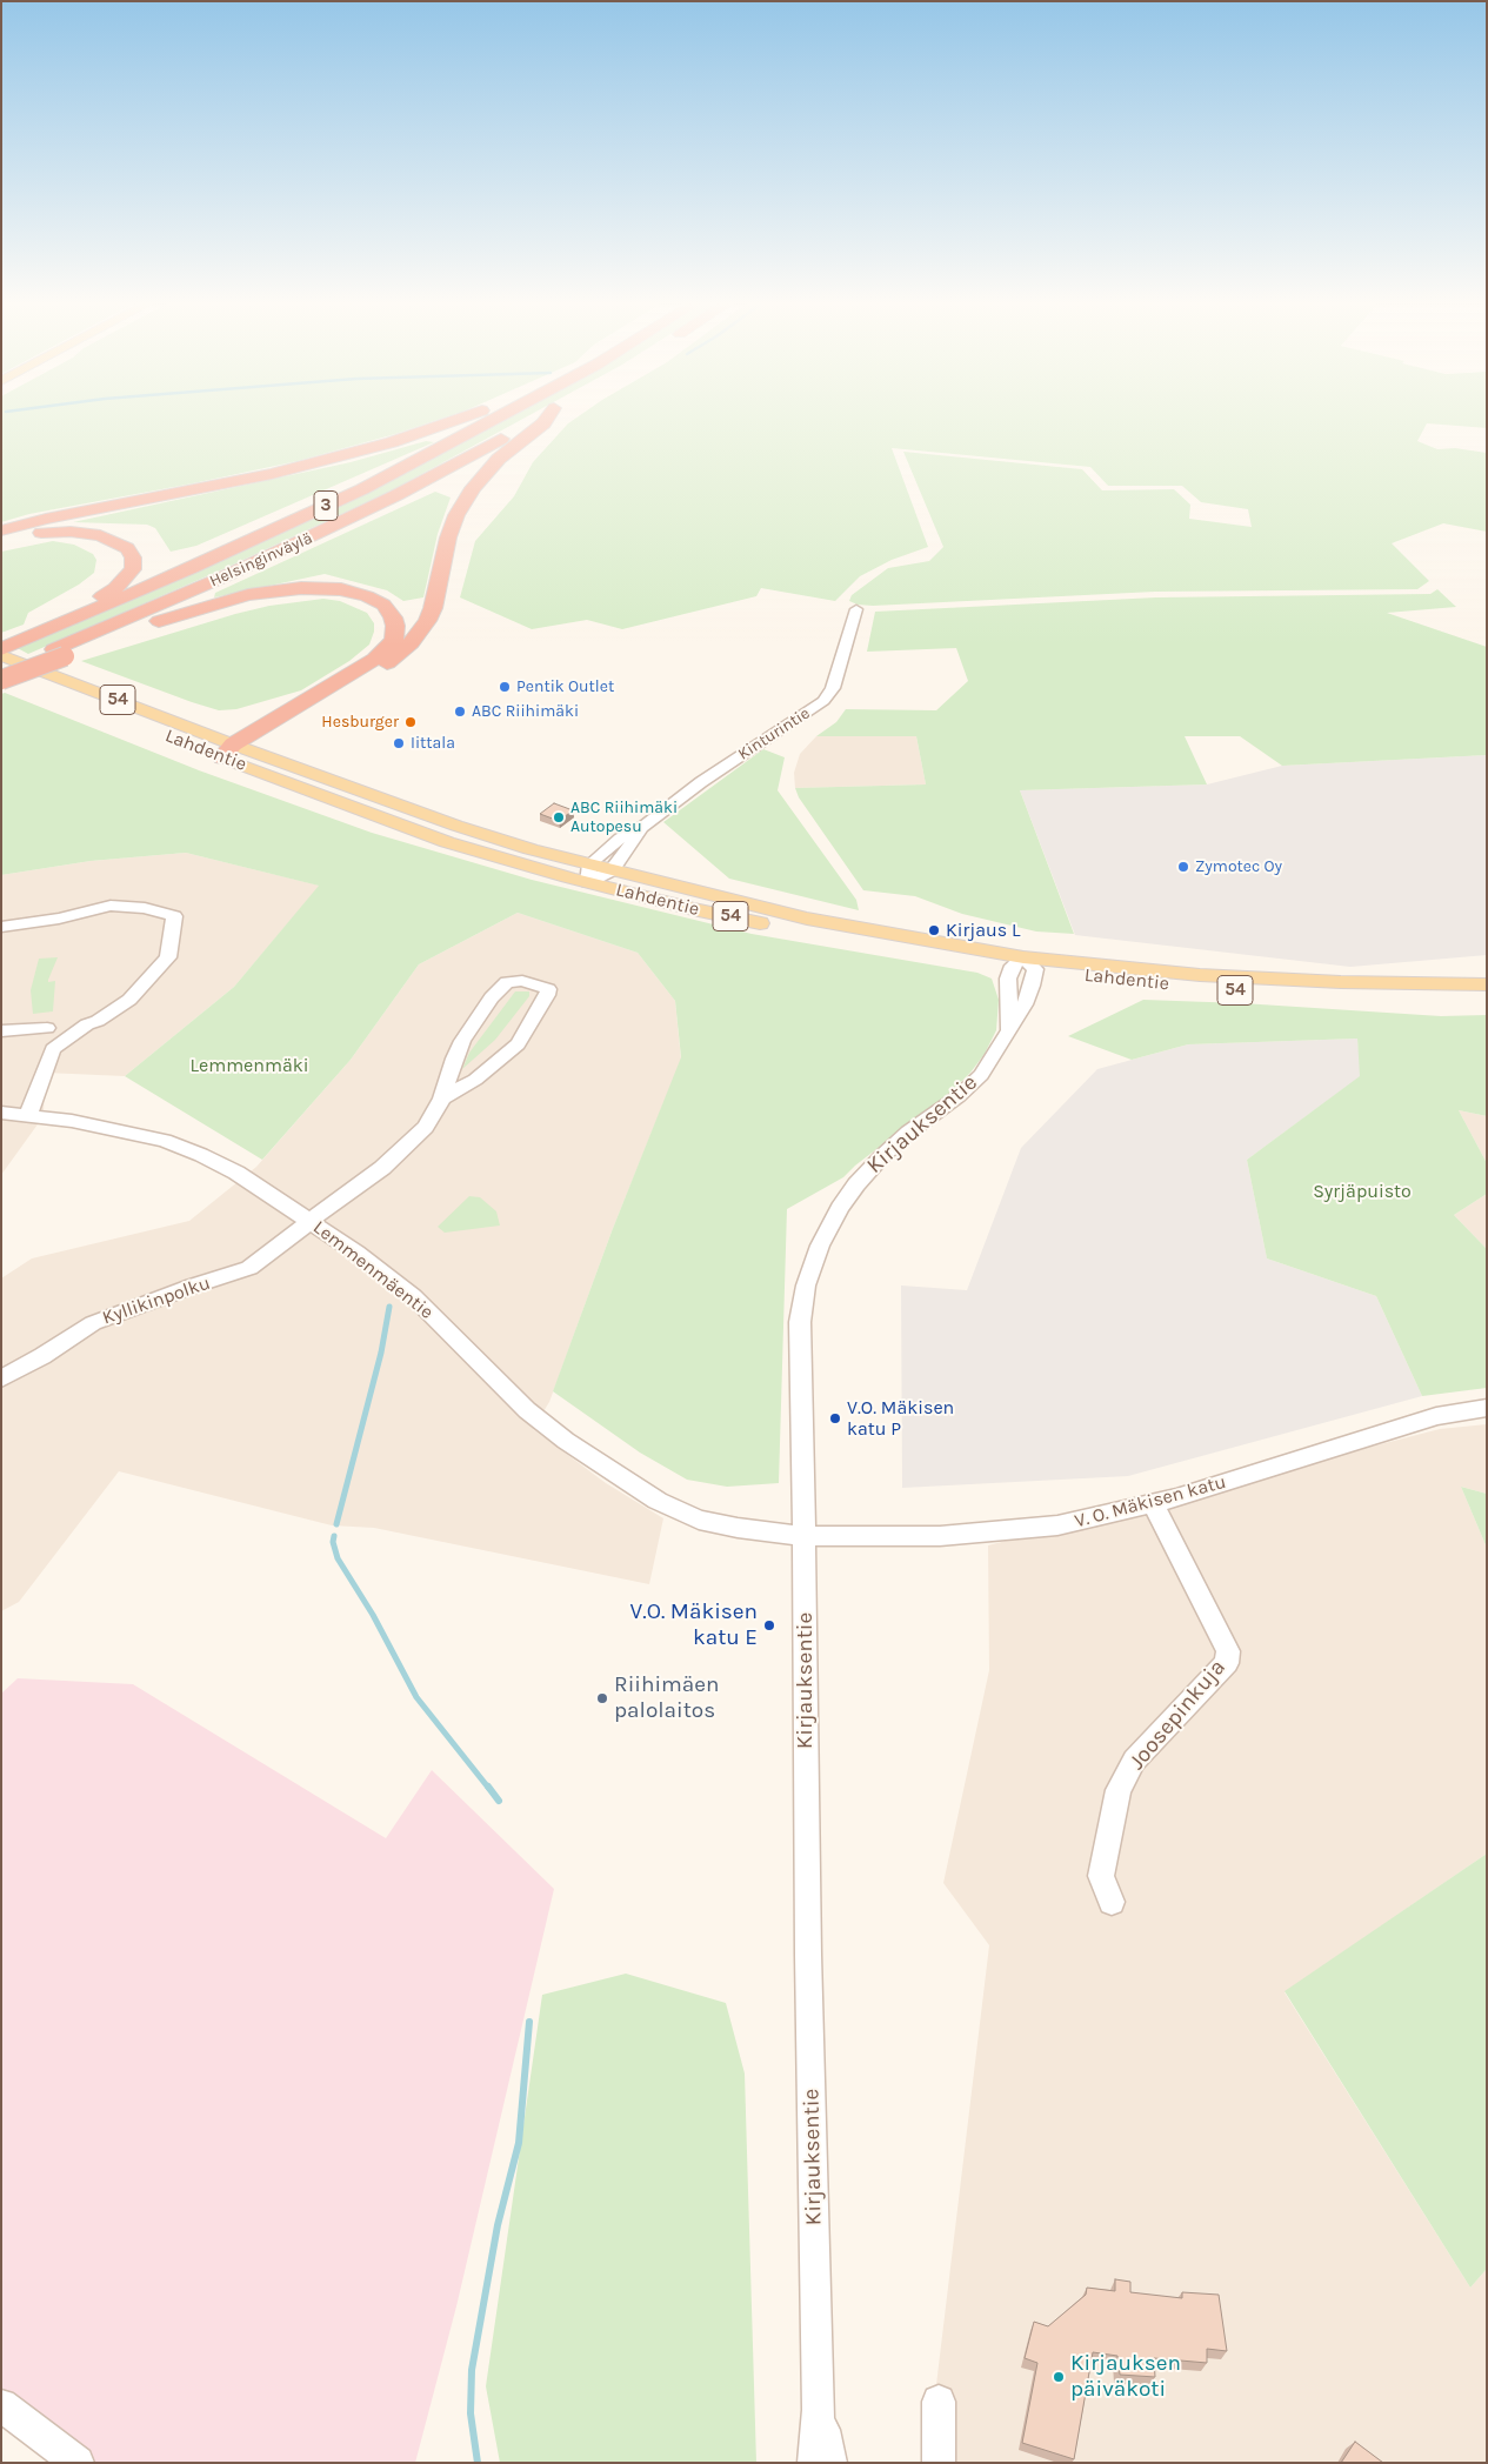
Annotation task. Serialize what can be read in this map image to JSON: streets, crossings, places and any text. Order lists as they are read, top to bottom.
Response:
{
  "streets": {
    "highway": ["3", "Helsinginväylä"],
    "main road": ["54", "Lahdentie"],
    "street": [
      "Kinturintie",
      "Kirjauksentie",
      "Lemmenmäentie",
      "Kyllikinpolku",
      "V. O. Mäkisen katu",
      "Joosepinkuja"
    ]
  },
  "crossings": [
    ["3", "Helsinginväylä"],
    ["3", "Lahdentie"],
    ["Helsinginväylä", "Lahdentie"],
    ["Kinturintie", "Lahdentie"],
    ["Lahdentie", "Kirjauksentie"],
    ["Kirjauksentie", "Lemmenmäentie"],
    ["Kirjauksentie", "V. O. Mäkisen katu"],
    ["Lemmenmäentie", "Kyllikinpolku"],
    ["Lemmenmäentie", "V. O. Mäkisen katu"],
    ["V. O. Mäkisen katu", "Joosepinkuja"]
  ],
  "parks": ["Lemmenmäki", "Syrjäpuisto"],
  "places": [
    "Pentik Outlet",
    "ABC Riihimäki",
    "Hesburger",
    "Iittala",
    "ABC Riihimäki Autopesu",
    "Zymotec Oy",
    "Kirjaus L",
    "V.O. Mäkisen katu P",
    "V.O. Mäkisen katu E",
    "Riihimäen palolaitos",
    "Kirjauksen päiväkoti"
  ]
}
